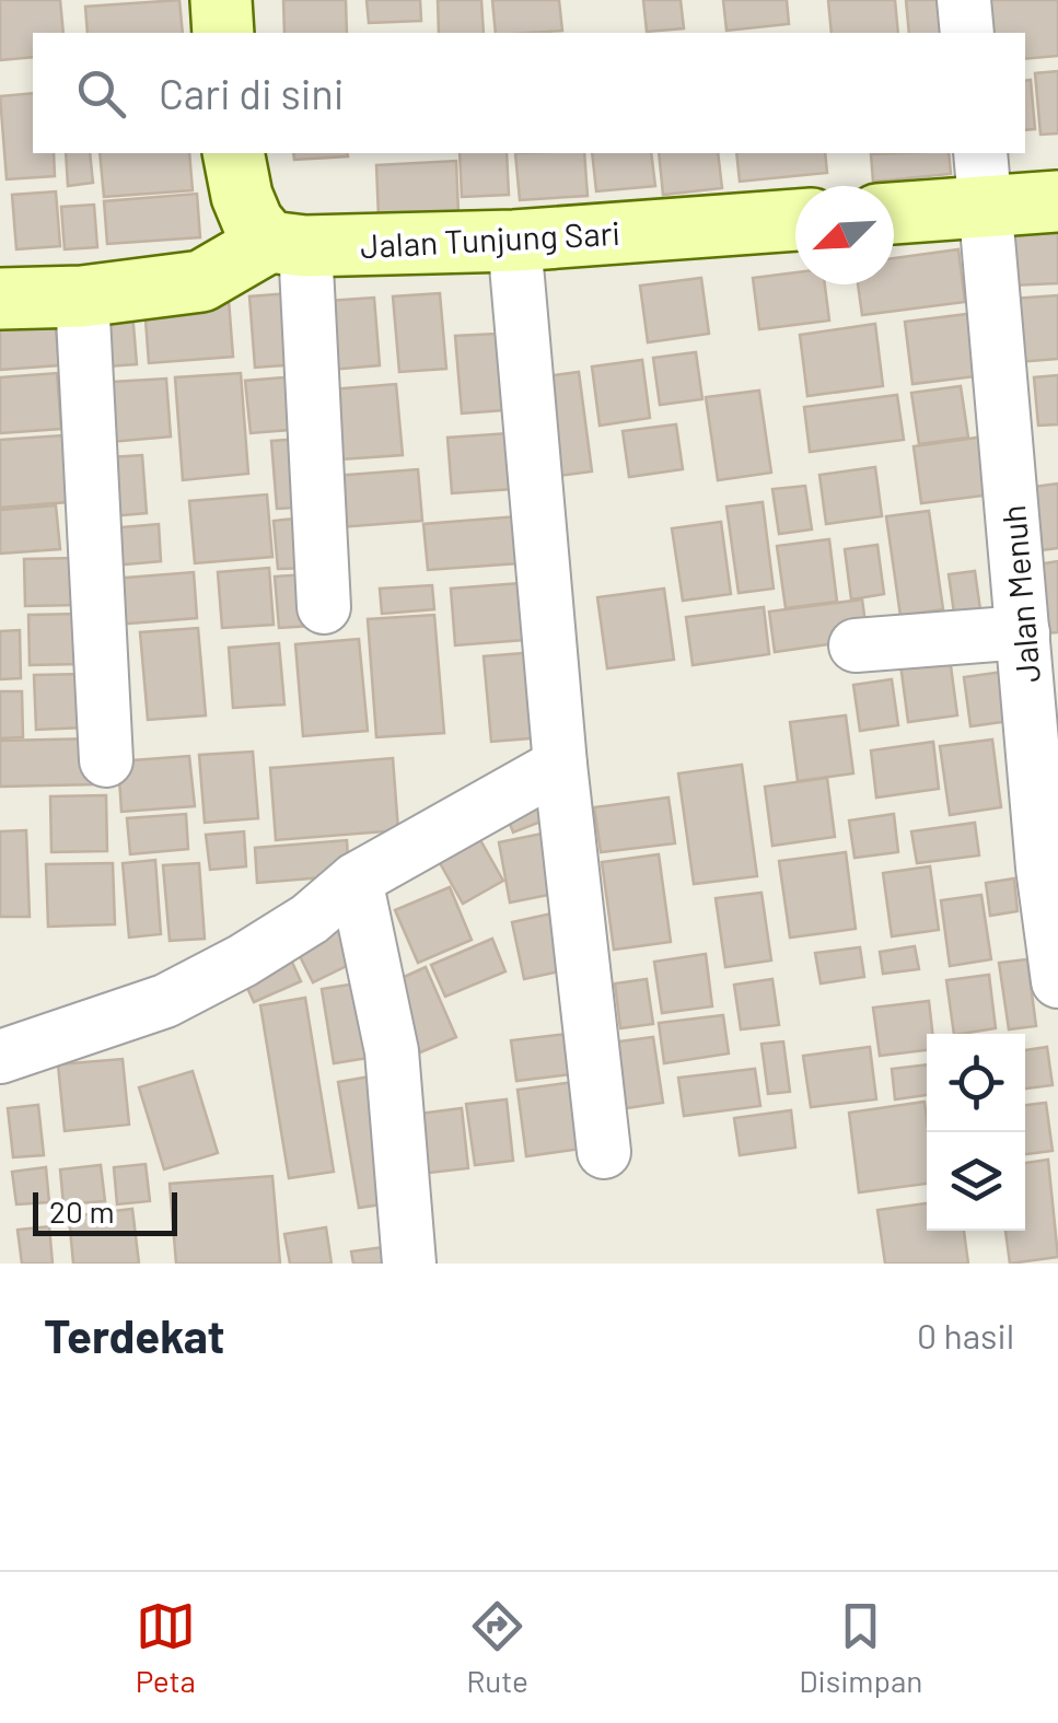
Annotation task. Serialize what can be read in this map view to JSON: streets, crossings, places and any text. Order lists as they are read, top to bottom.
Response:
{
  "streets": {
    "street": ["Jalan Tunjung Sari", "Jalan Menuh"]
  },
  "scale_bar": "20 m",
  "north": "bottom left",
  "page": {
    "search": "Cari di sini",
    "scale": "20 m",
    "heading": ["Terdekat", "0 hasil"],
    "nav": ["Peta", "Rute", "Disimpan"]
  }
}
